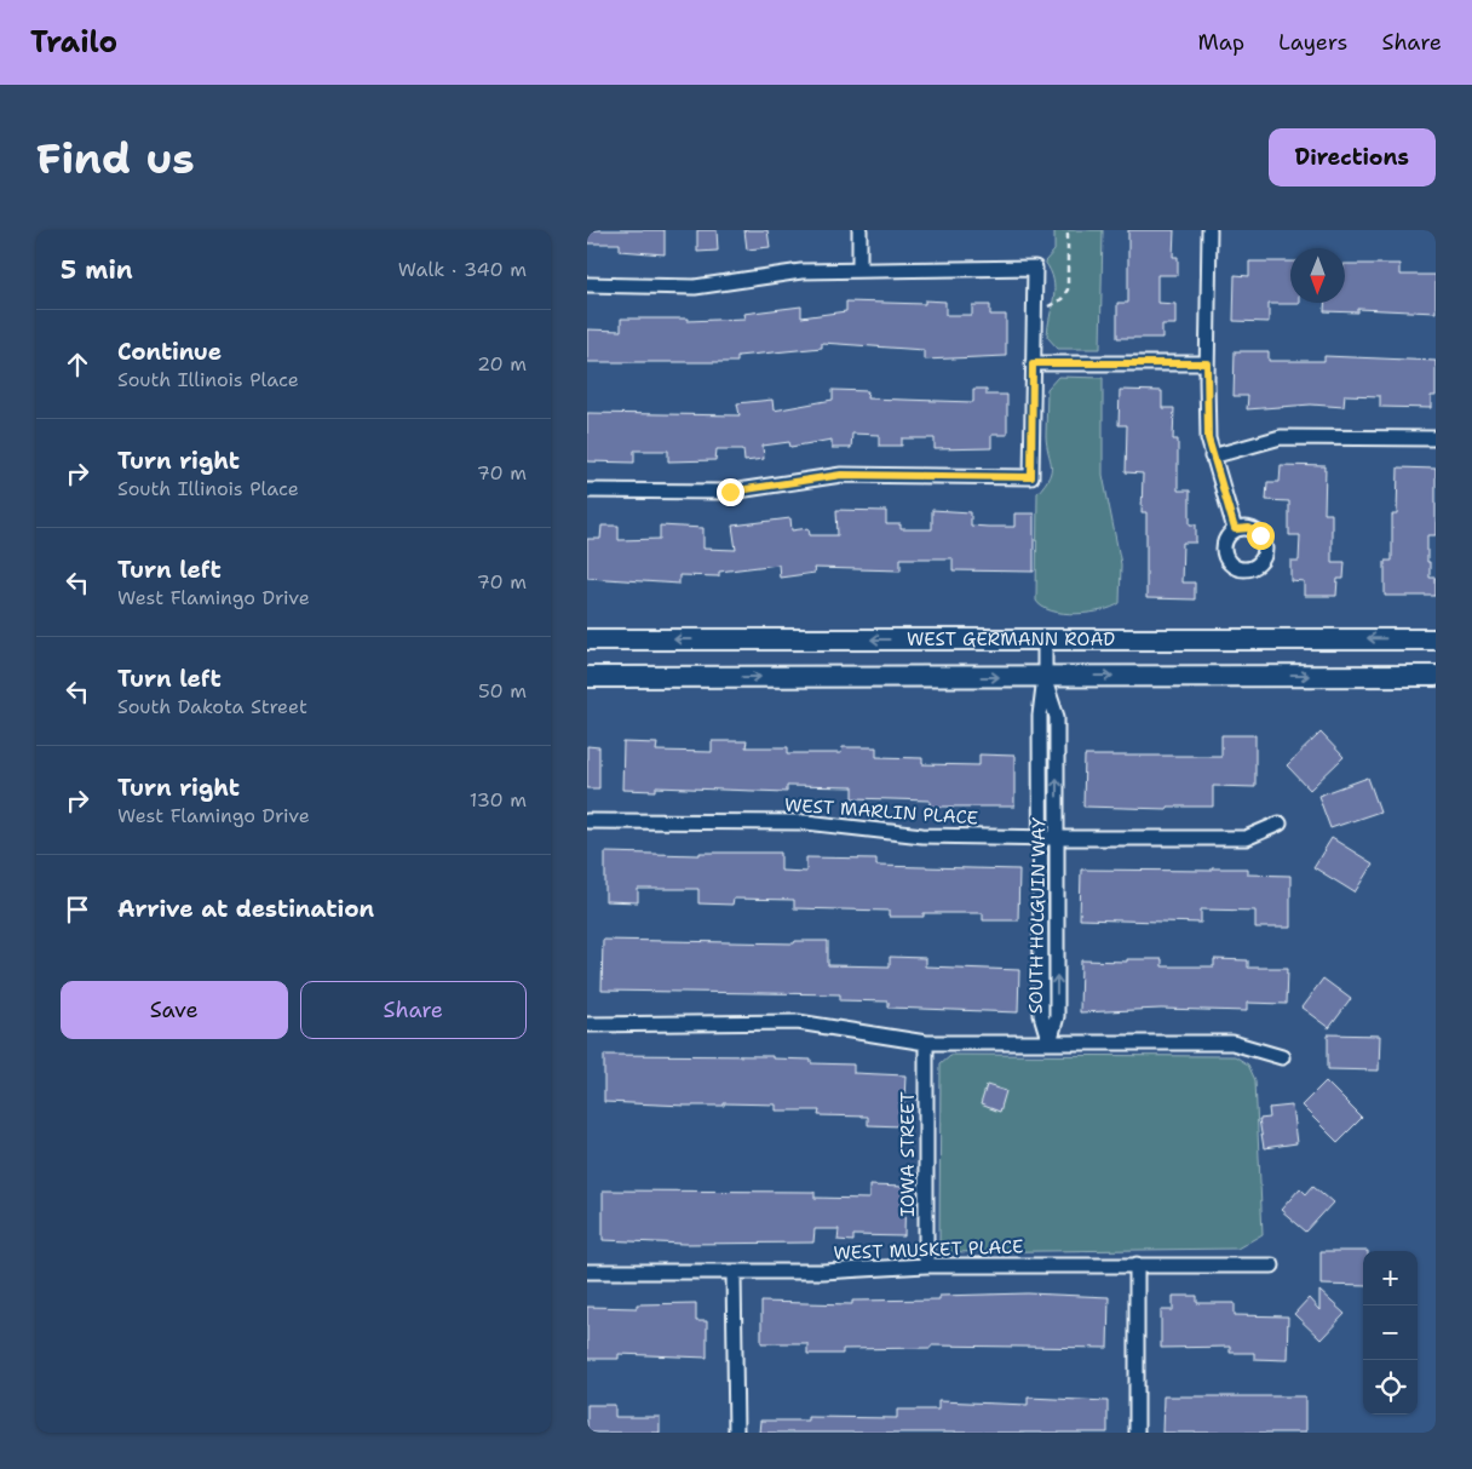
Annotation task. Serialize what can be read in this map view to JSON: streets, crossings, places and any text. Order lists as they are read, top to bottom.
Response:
{
  "streets": {
    "main road": ["WEST GERMANN ROAD"],
    "street": [
      "WEST MARLIN PLACE",
      "SOUTH HOLGUIN WAY",
      "IOWA STREET",
      "WEST MUSKET PLACE"
    ]
  },
  "crossings": [
    ["WEST GERMANN ROAD", "SOUTH HOLGUIN WAY"],
    ["WEST MARLIN PLACE", "SOUTH HOLGUIN WAY"],
    ["IOWA STREET", "WEST MUSKET PLACE"]
  ],
  "north": "bottom",
  "page": {
    "header": "Trailo",
    "nav": ["Map", "Layers", "Share"],
    "buttons": [
      "Directions",
      ["Save", "Share"]
    ],
    "title": "Find us",
    "heading": ["5 min", "Walk · 340 m"],
    "list": [
      ["Continue", "South Illinois Place", "20 m"],
      ["Turn right", "South Illinois Place", "70 m"],
      ["Turn left", "West Flamingo Drive", "70 m"],
      ["Turn left", "South Dakota Street", "50 m"],
      ["Turn right", "West Flamingo Drive", "130 m"],
      "Arrive at destination"
    ],
    "map_buttons": ["+", "−"]
  }
}
